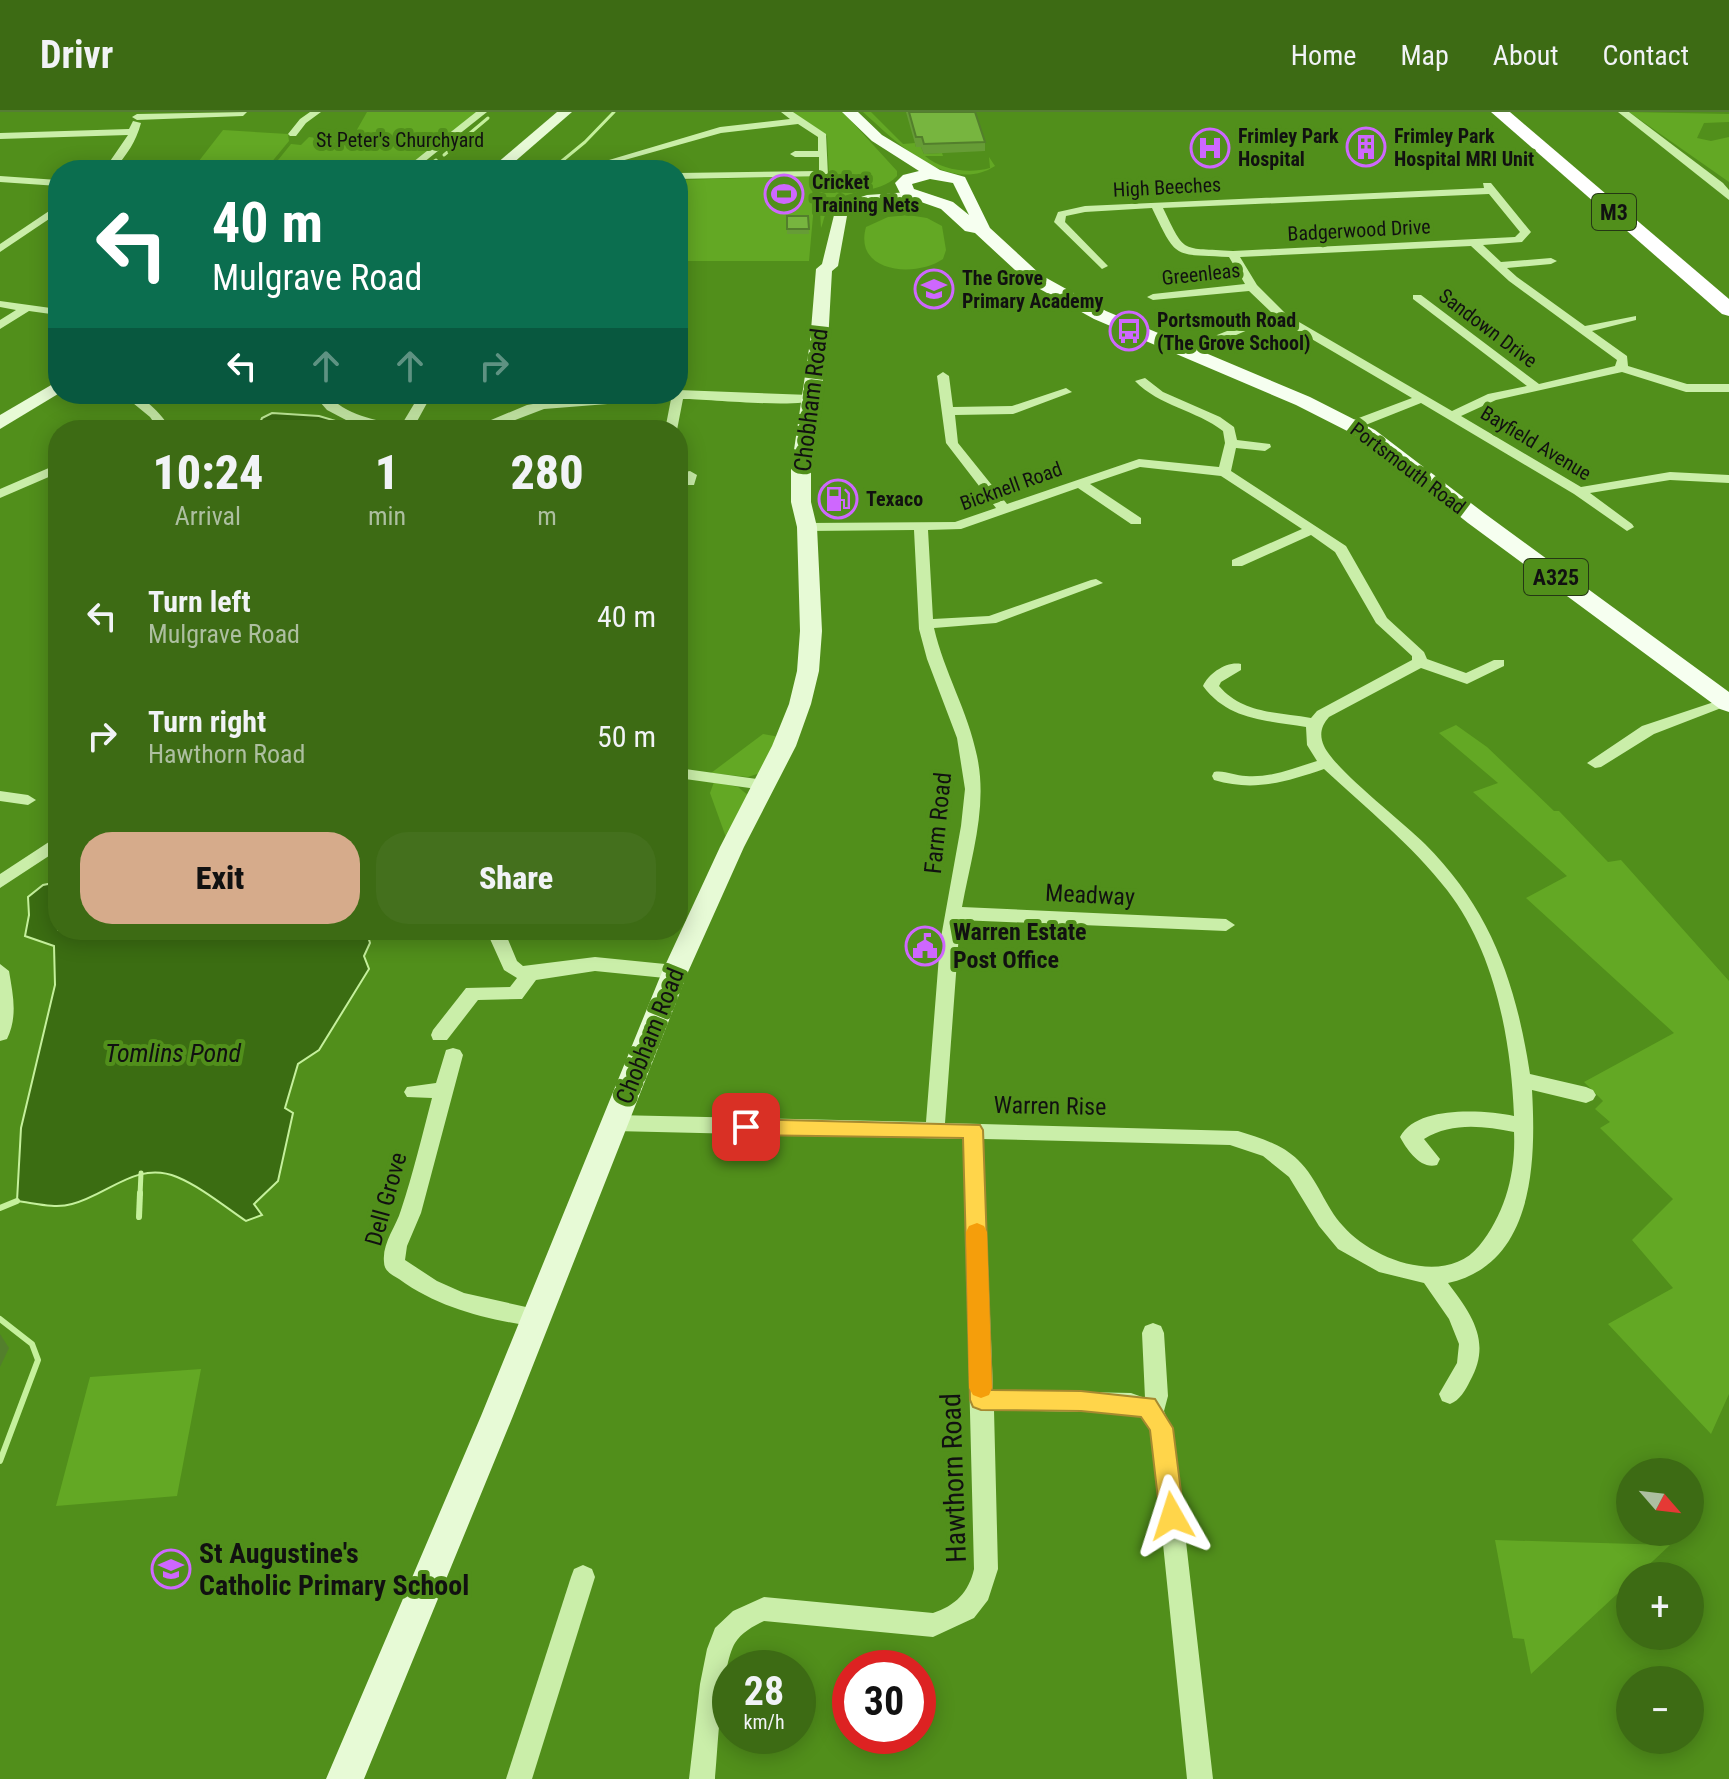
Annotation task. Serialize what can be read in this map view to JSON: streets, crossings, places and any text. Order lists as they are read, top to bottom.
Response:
{
  "streets": {
    "highway": ["M3"],
    "main road": ["Chobham Road", "Portsmouth Road", "A325"],
    "street": [
      "High Beeches",
      "Badgerwood Drive",
      "Greenleas",
      "Sandown Drive",
      "Bayfield Avenue",
      "Bicknell Road",
      "Farm Road",
      "Meadway",
      "Warren Rise",
      "Dell Grove",
      "Hawthorn Road"
    ]
  },
  "crossings": [
    ["High Beeches", "Badgerwood Drive"],
    ["Badgerwood Drive", "Bayfield Avenue"],
    ["Greenleas", "Bayfield Avenue"],
    ["Chobham Road", "Bicknell Road"],
    ["Chobham Road", "Warren Rise"],
    ["Chobham Road", "Dell Grove"],
    ["Portsmouth Road", "A325"],
    ["Bicknell Road", "Farm Road"],
    ["Farm Road", "Meadway"],
    ["Farm Road", "Warren Rise"],
    ["Warren Rise", "Hawthorn Road"]
  ],
  "water": ["Tomlins Pond"],
  "parks": ["St Peter's Churchyard"],
  "places": {
    "building": ["Frimley Park Hospital MRI Unit"],
    "hospital": ["Frimley Park Hospital"],
    "sports": ["Cricket Training Nets"],
    "school or university": ["The Grove Primary Academy", "St Augustine's Catholic Primary School"],
    "bus stop": ["Portsmouth Road (The Grove School)"],
    "fuel station": ["Texaco"],
    "public building": ["Warren Estate Post Office"]
  },
  "north": "bottom right",
  "page": {
    "header": "Drivr",
    "nav": [
      "Home",
      "Map",
      "About",
      "Contact"
    ],
    "turn": ["40 m", "Mulgrave Road"],
    "eta": [
      "10:24",
      "Arrival",
      "1",
      "min",
      "280",
      "m"
    ],
    "list": [
      {
        "name": "Turn left",
        "note": "Mulgrave Road",
        "value": "40 m"
      },
      {
        "name": "Turn right",
        "note": "Hawthorn Road",
        "value": "50 m"
      }
    ],
    "buttons": ["Exit", "Share"],
    "map_buttons": ["+", "−"],
    "speed": "28 km/h",
    "limit": "30"
  }
}
